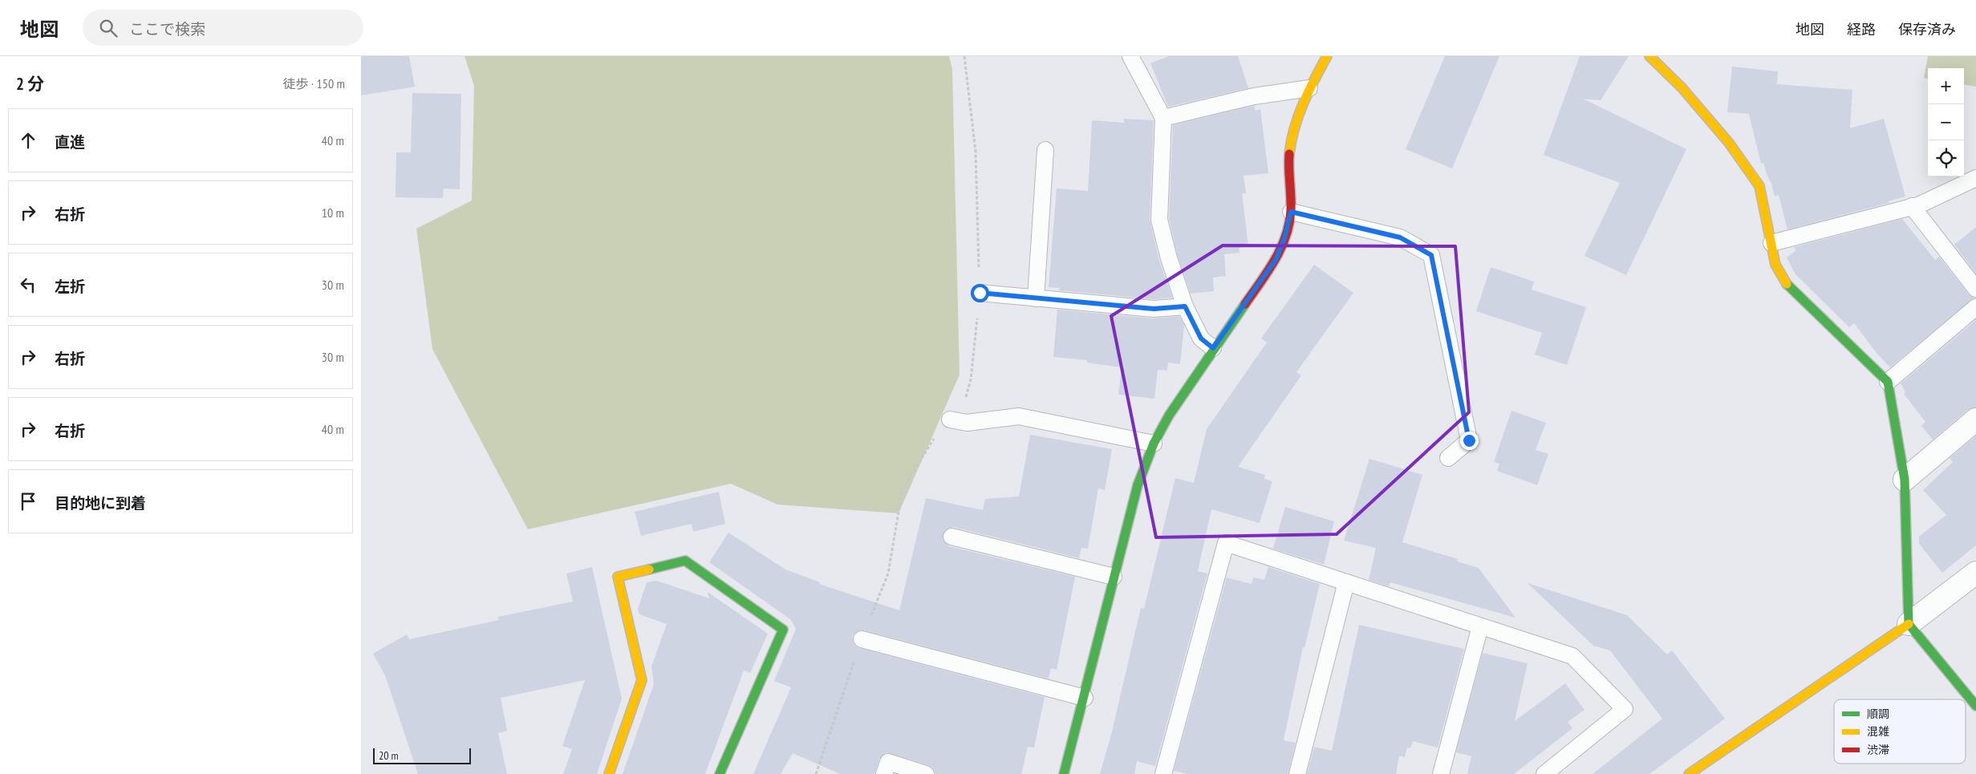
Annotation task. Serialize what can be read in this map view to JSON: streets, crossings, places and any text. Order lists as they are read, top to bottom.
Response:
{
  "legend": ["順調", "混雑", "渋滞"],
  "scale_bar": "20 m",
  "page": {
    "header": "地図",
    "search": "ここで検索",
    "nav": ["地図", "経路", "保存済み"],
    "heading": ["2 分", "徒歩 · 150 m"],
    "map_buttons": ["+", "−"],
    "list": [
      ["直進", "40 m"],
      ["右折", "10 m"],
      ["左折", "30 m"],
      ["右折", "30 m"],
      ["右折", "40 m"],
      "目的地に到着"
    ],
    "scale": "20 m"
  }
}
